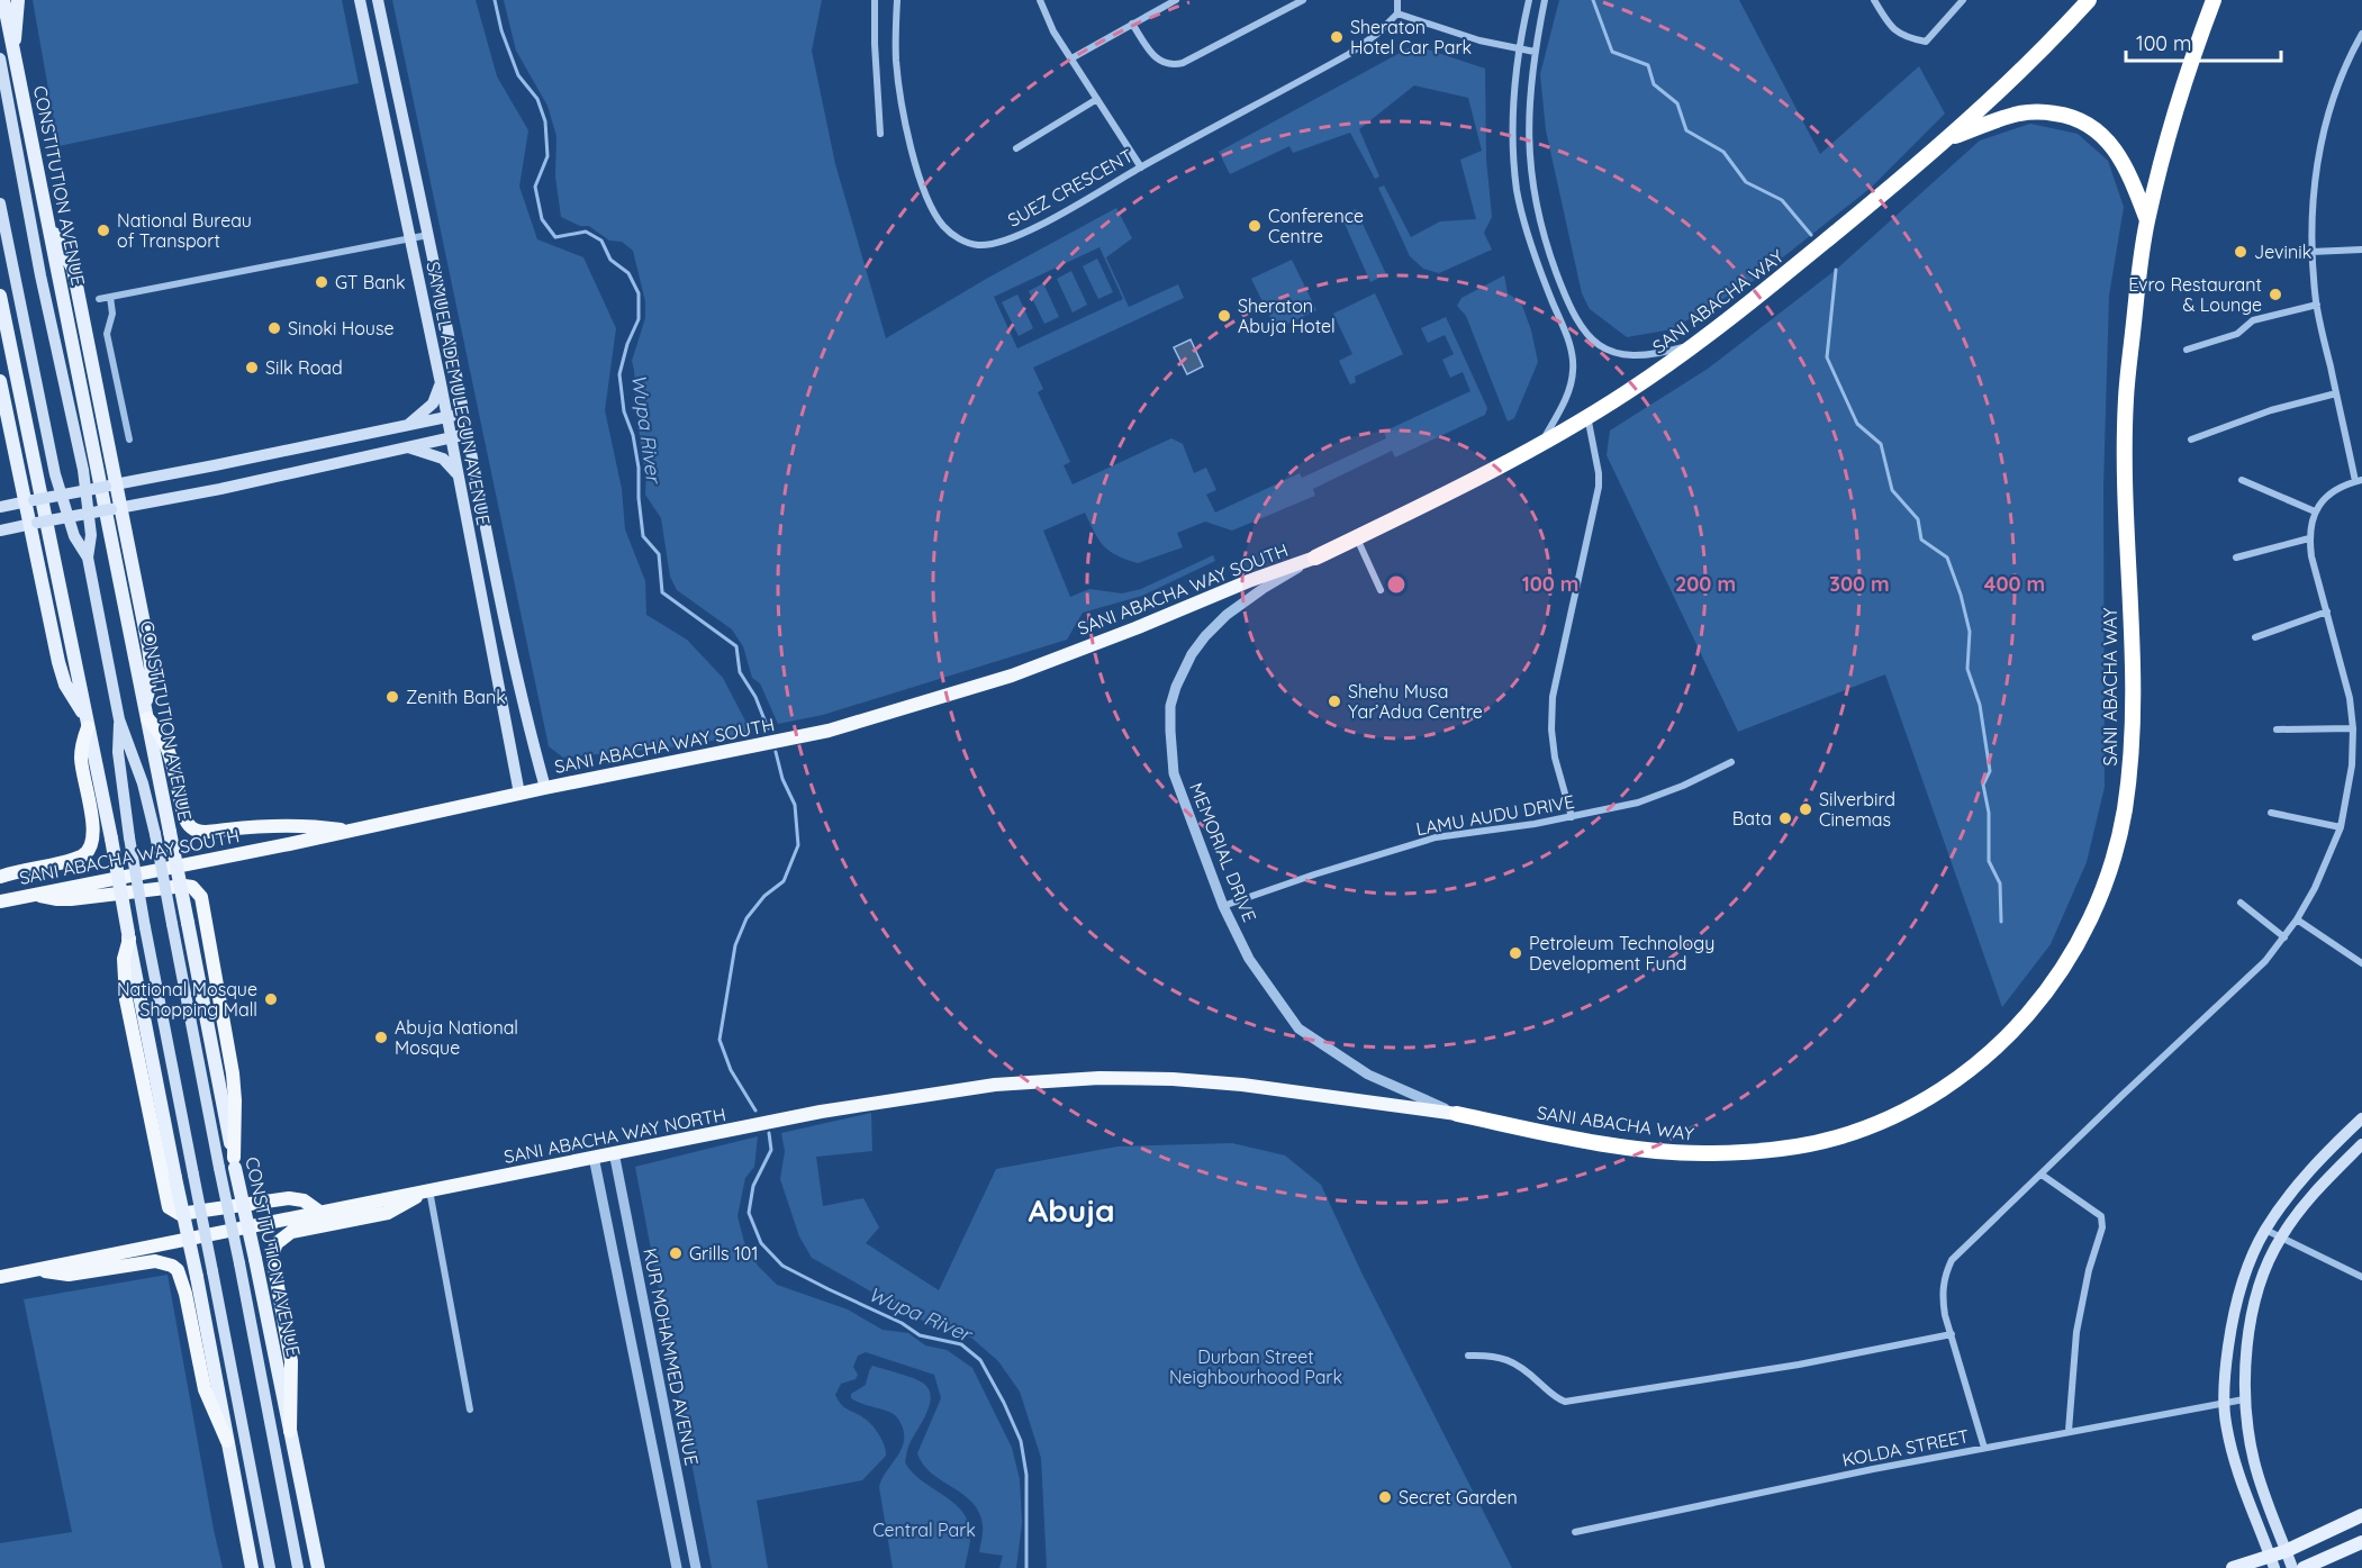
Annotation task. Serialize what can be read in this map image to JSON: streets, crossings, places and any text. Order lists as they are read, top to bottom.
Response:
{
  "streets": {
    "highway": ["SANI ABACHA WAY", "SANI ABACHA WAY SOUTH", "SANI ABACHA WAY NORTH"],
    "main road": ["CONSTITUTION AVENUE", "SAMUEL ADEMULEGUN AVENUE"],
    "street": [
      "SUEZ CRESCENT",
      "LAMU AUDU DRIVE",
      "MEMORIAL DRIVE",
      "KUR MOHAMMED AVENUE",
      "KOLDA STREET"
    ]
  },
  "crossings": [
    ["SANI ABACHA WAY", "SANI ABACHA WAY SOUTH"],
    ["SANI ABACHA WAY", "MEMORIAL DRIVE"],
    ["SANI ABACHA WAY", "SANI ABACHA WAY NORTH"],
    ["SAMUEL ADEMULEGUN AVENUE", "SANI ABACHA WAY SOUTH"],
    ["SANI ABACHA WAY SOUTH", "MEMORIAL DRIVE"],
    ["LAMU AUDU DRIVE", "MEMORIAL DRIVE"],
    ["SANI ABACHA WAY NORTH", "KUR MOHAMMED AVENUE"]
  ],
  "districts": ["Abuja"],
  "water": ["Wupa River"],
  "parks": ["Durban Street Neighbourhood Park", "Central Park"],
  "places": [
    "Sheraton Hotel Car Park",
    "Conference Centre",
    "National Bureau of Transport",
    "Jevinik",
    "GT Bank",
    "Evro Restaurant & Lounge",
    "Sheraton Abuja Hotel",
    "Sinoki House",
    "Silk Road",
    "Zenith Bank",
    "Shehu Musa Yar’Adua Centre",
    "Silverbird Cinemas",
    "Bata",
    "Petroleum Technology Development Fund",
    "National Mosque Shopping Mall",
    "Abuja National Mosque",
    "Grills 101",
    "Secret Garden"
  ],
  "scale_bar": "100 m",
  "rings": [
    "100 m",
    "200 m",
    "300 m",
    "400 m"
  ]
}
